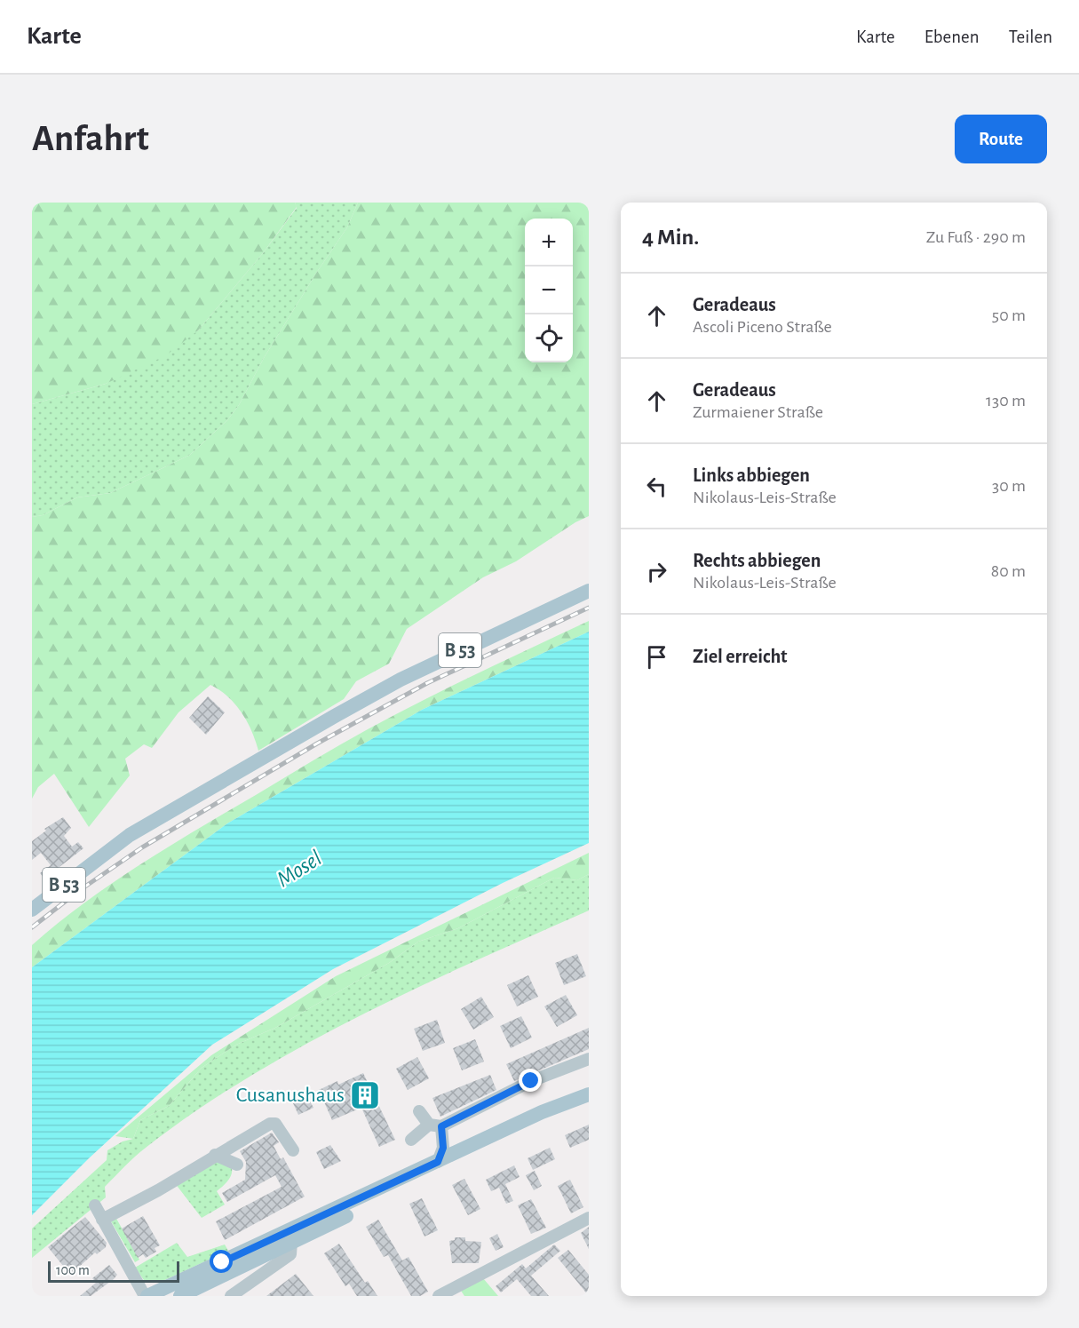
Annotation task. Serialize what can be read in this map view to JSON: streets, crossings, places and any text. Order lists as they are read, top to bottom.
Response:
{
  "streets": {
    "main road": ["B 53"]
  },
  "water": ["Mosel"],
  "places": {
    "building": ["Cusanushaus"]
  },
  "scale_bar": "100 m",
  "page": {
    "header": "Karte",
    "nav": ["Karte", "Ebenen", "Teilen"],
    "buttons": "Route",
    "title": "Anfahrt",
    "heading": ["4 Min.", "Zu Fuß · 290 m"],
    "map_buttons": ["+", "−"],
    "list": [
      ["Geradeaus", "Ascoli Piceno Straße", "50 m"],
      ["Geradeaus", "Zurmaiener Straße", "130 m"],
      ["Links abbiegen", "Nikolaus-Leis-Straße", "30 m"],
      ["Rechts abbiegen", "Nikolaus-Leis-Straße", "80 m"],
      "Ziel erreicht"
    ],
    "scale": "100 m"
  }
}
